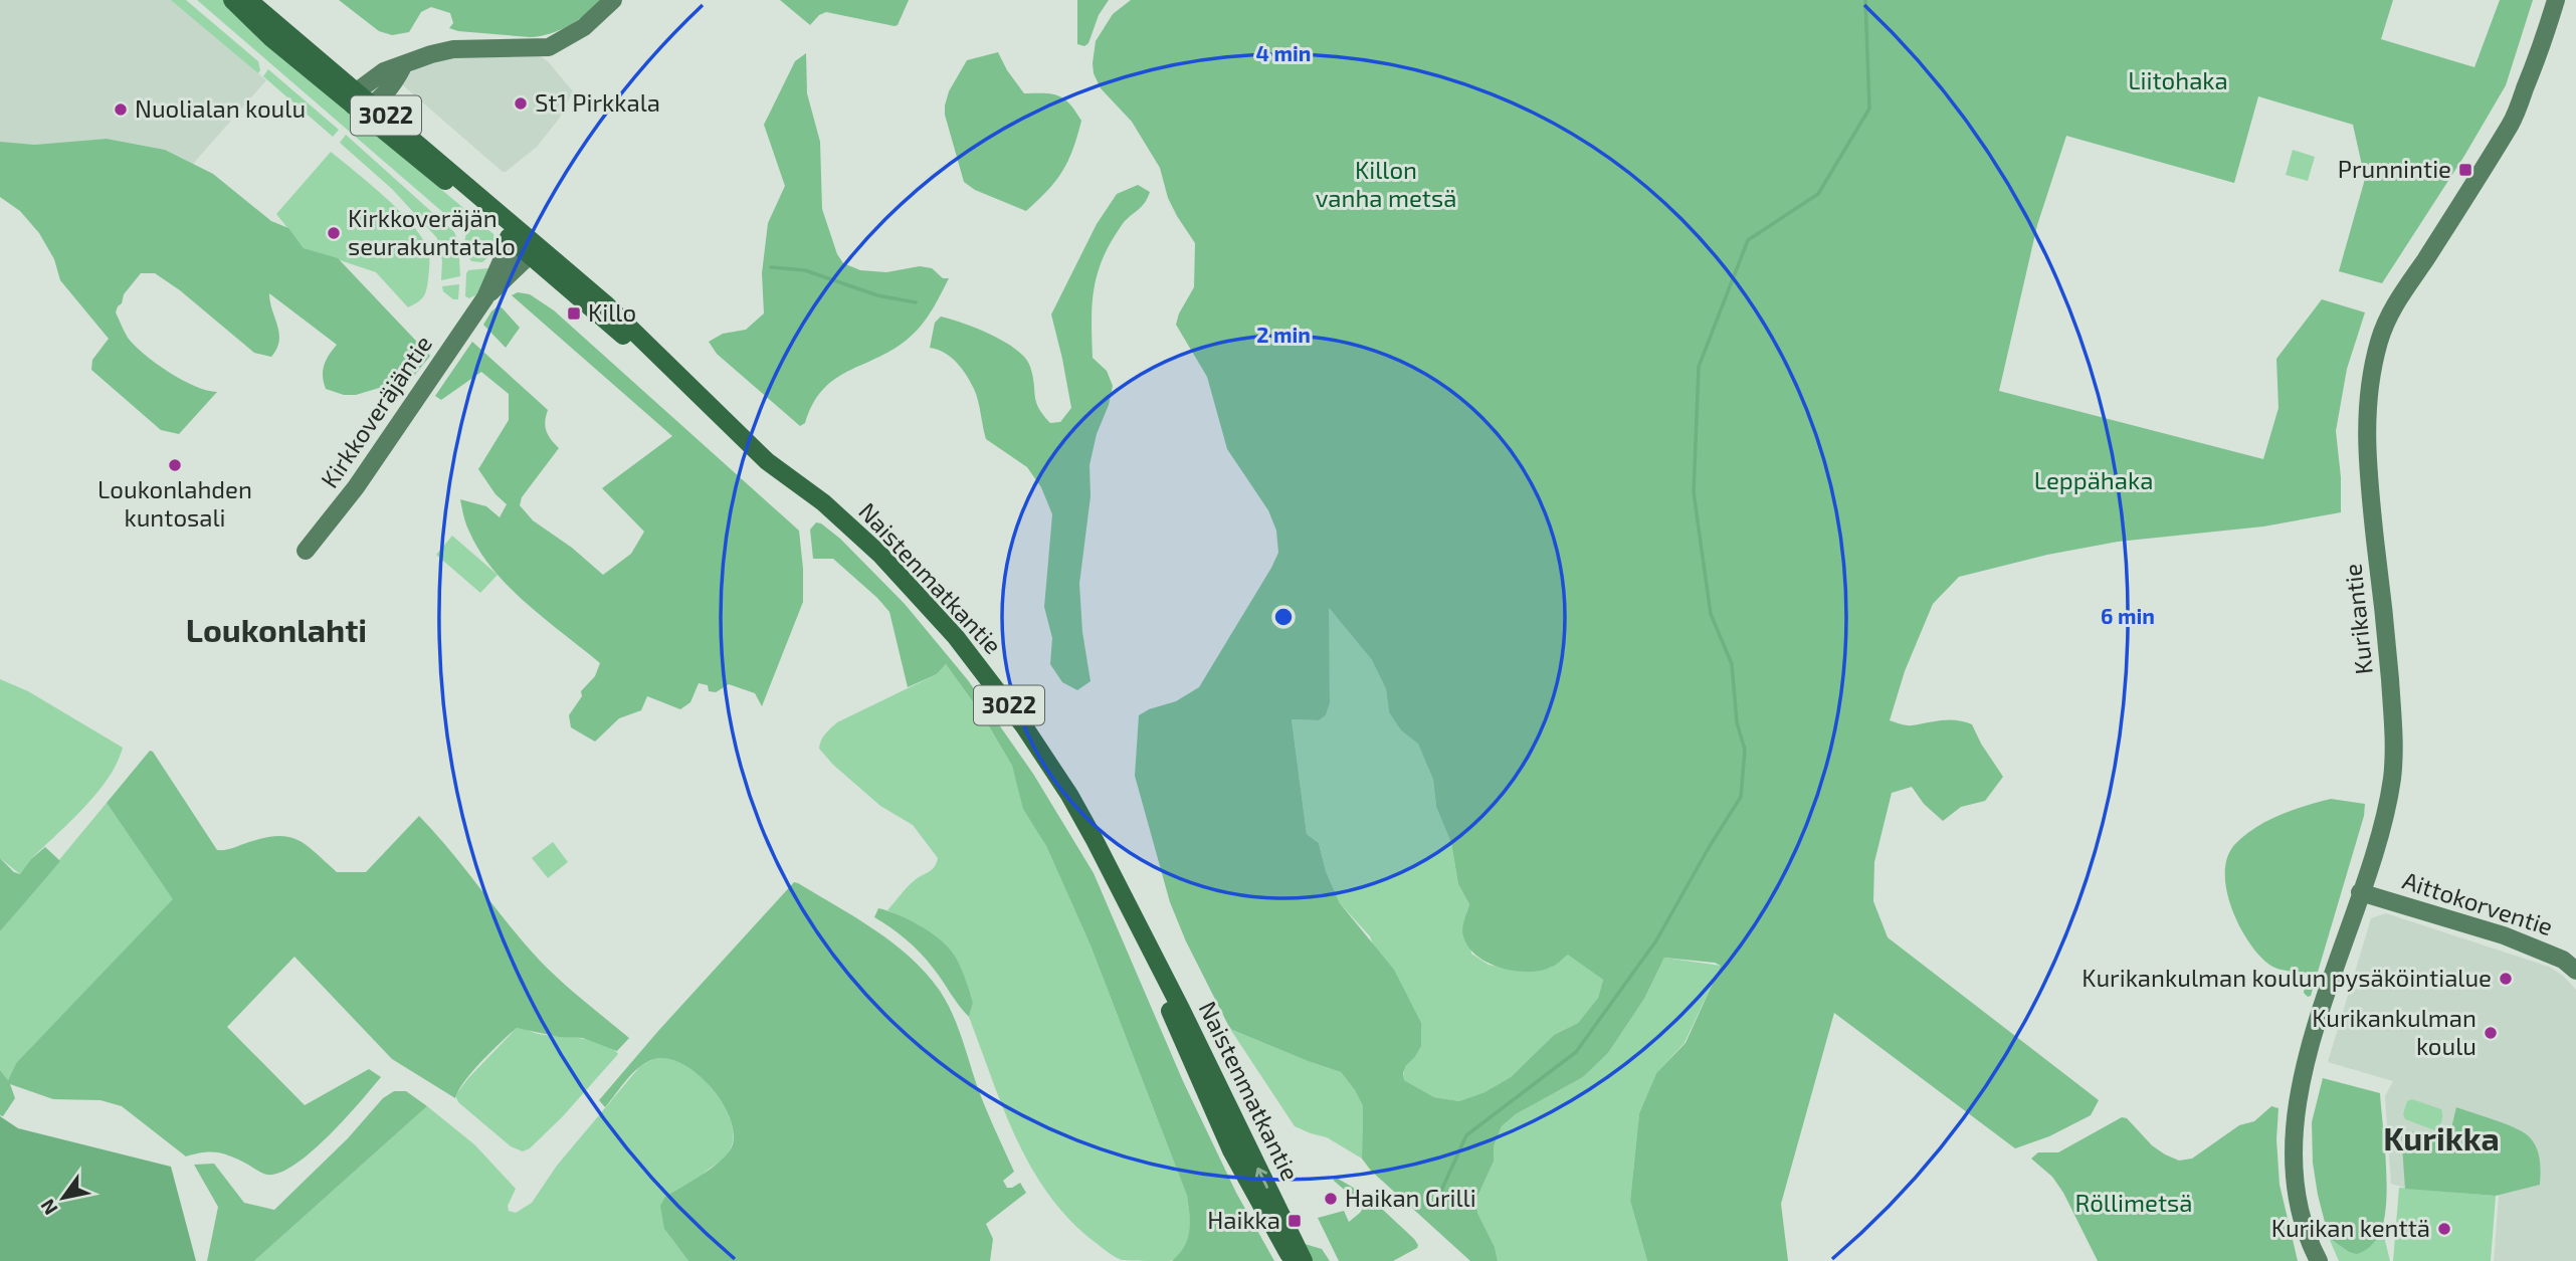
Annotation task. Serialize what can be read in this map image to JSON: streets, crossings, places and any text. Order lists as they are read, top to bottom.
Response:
{
  "streets": {
    "main road": [
      "3022",
      "Kirkkoveräjäntie",
      "Naistenmatkantie",
      "Kurikantie",
      "Aittokorventie"
    ]
  },
  "crossings": [
    ["Kirkkoveräjäntie", "Naistenmatkantie"],
    ["Kurikantie", "Aittokorventie"]
  ],
  "districts": ["Loukonlahti", "Kurikka"],
  "parks": [
    "Liitohaka",
    "Killon vanha metsä",
    "Leppähaka",
    "Röllimetsä"
  ],
  "places": {
    "other": [
      "St1 Pirkkala",
      "Nuolialan koulu",
      "Kirkkoveräjän seurakuntatalo",
      "Loukonlahden kuntosali",
      "Kurikankulman koulun pysäköintialue",
      "Kurikankulman koulu",
      "Haikan Grilli",
      "Kurikan kenttä"
    ],
    "transit": ["Prunnintie", "Killo", "Haikka"]
  },
  "north": "bottom left",
  "rings": ["4 min", "2 min", "6 min"]
}
